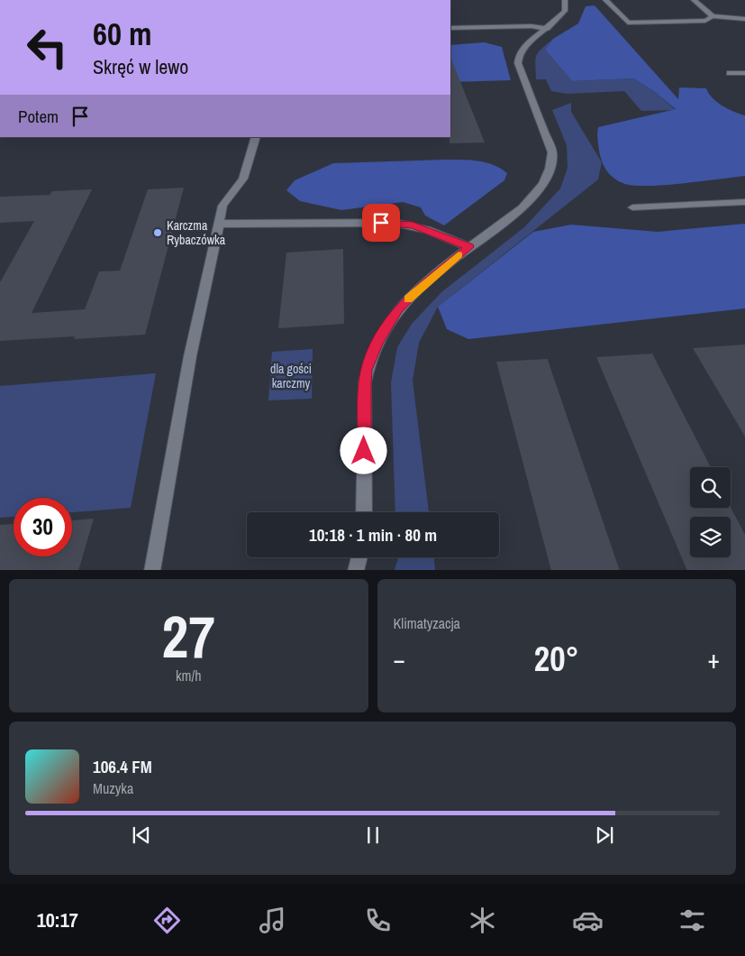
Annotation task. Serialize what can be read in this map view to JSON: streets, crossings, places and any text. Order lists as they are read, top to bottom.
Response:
{
  "parks": ["dla gości karczmy"],
  "places": ["Karczma Rybaczówka"],
  "page": {
    "turn": ["60 m", "Skręć w lewo"],
    "then": "Potem",
    "limit": "30",
    "trip": "10:18 · 1 min · 80 m",
    "tile": [
      ["27", "km/h"],
      "Klimatyzacja"
    ],
    "heat": ["−", "20°", "+"],
    "song": ["106.4 FM", "Muzyka"],
    "tabs": "10:17"
  }
}
